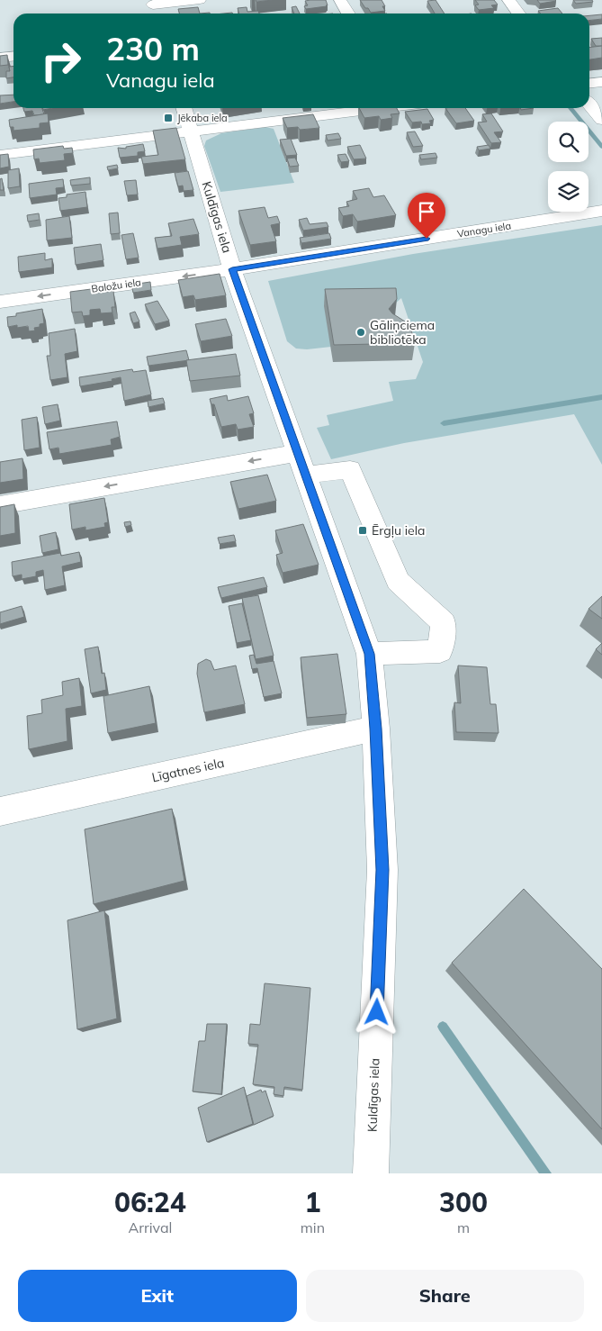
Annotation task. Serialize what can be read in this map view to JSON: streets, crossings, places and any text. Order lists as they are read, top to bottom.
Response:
{
  "streets": {
    "street": [
      "Kuldīgas iela",
      "Vanagu iela",
      "Baložu iela",
      "Līgatnes iela"
    ]
  },
  "crossings": [
    ["Kuldīgas iela", "Vanagu iela"],
    ["Kuldīgas iela", "Baložu iela"],
    ["Kuldīgas iela", "Līgatnes iela"],
    ["Vanagu iela", "Baložu iela"]
  ],
  "places": {
    "transit": ["Jēkaba iela", "Ērgļu iela"],
    "other": ["Gāliņciema bibliotēka"]
  },
  "page": {
    "turn": ["230 m", "Vanagu iela"],
    "eta": [
      "06:24",
      "Arrival",
      "1",
      "min",
      "300",
      "m"
    ],
    "buttons": ["Exit", "Share"]
  }
}
